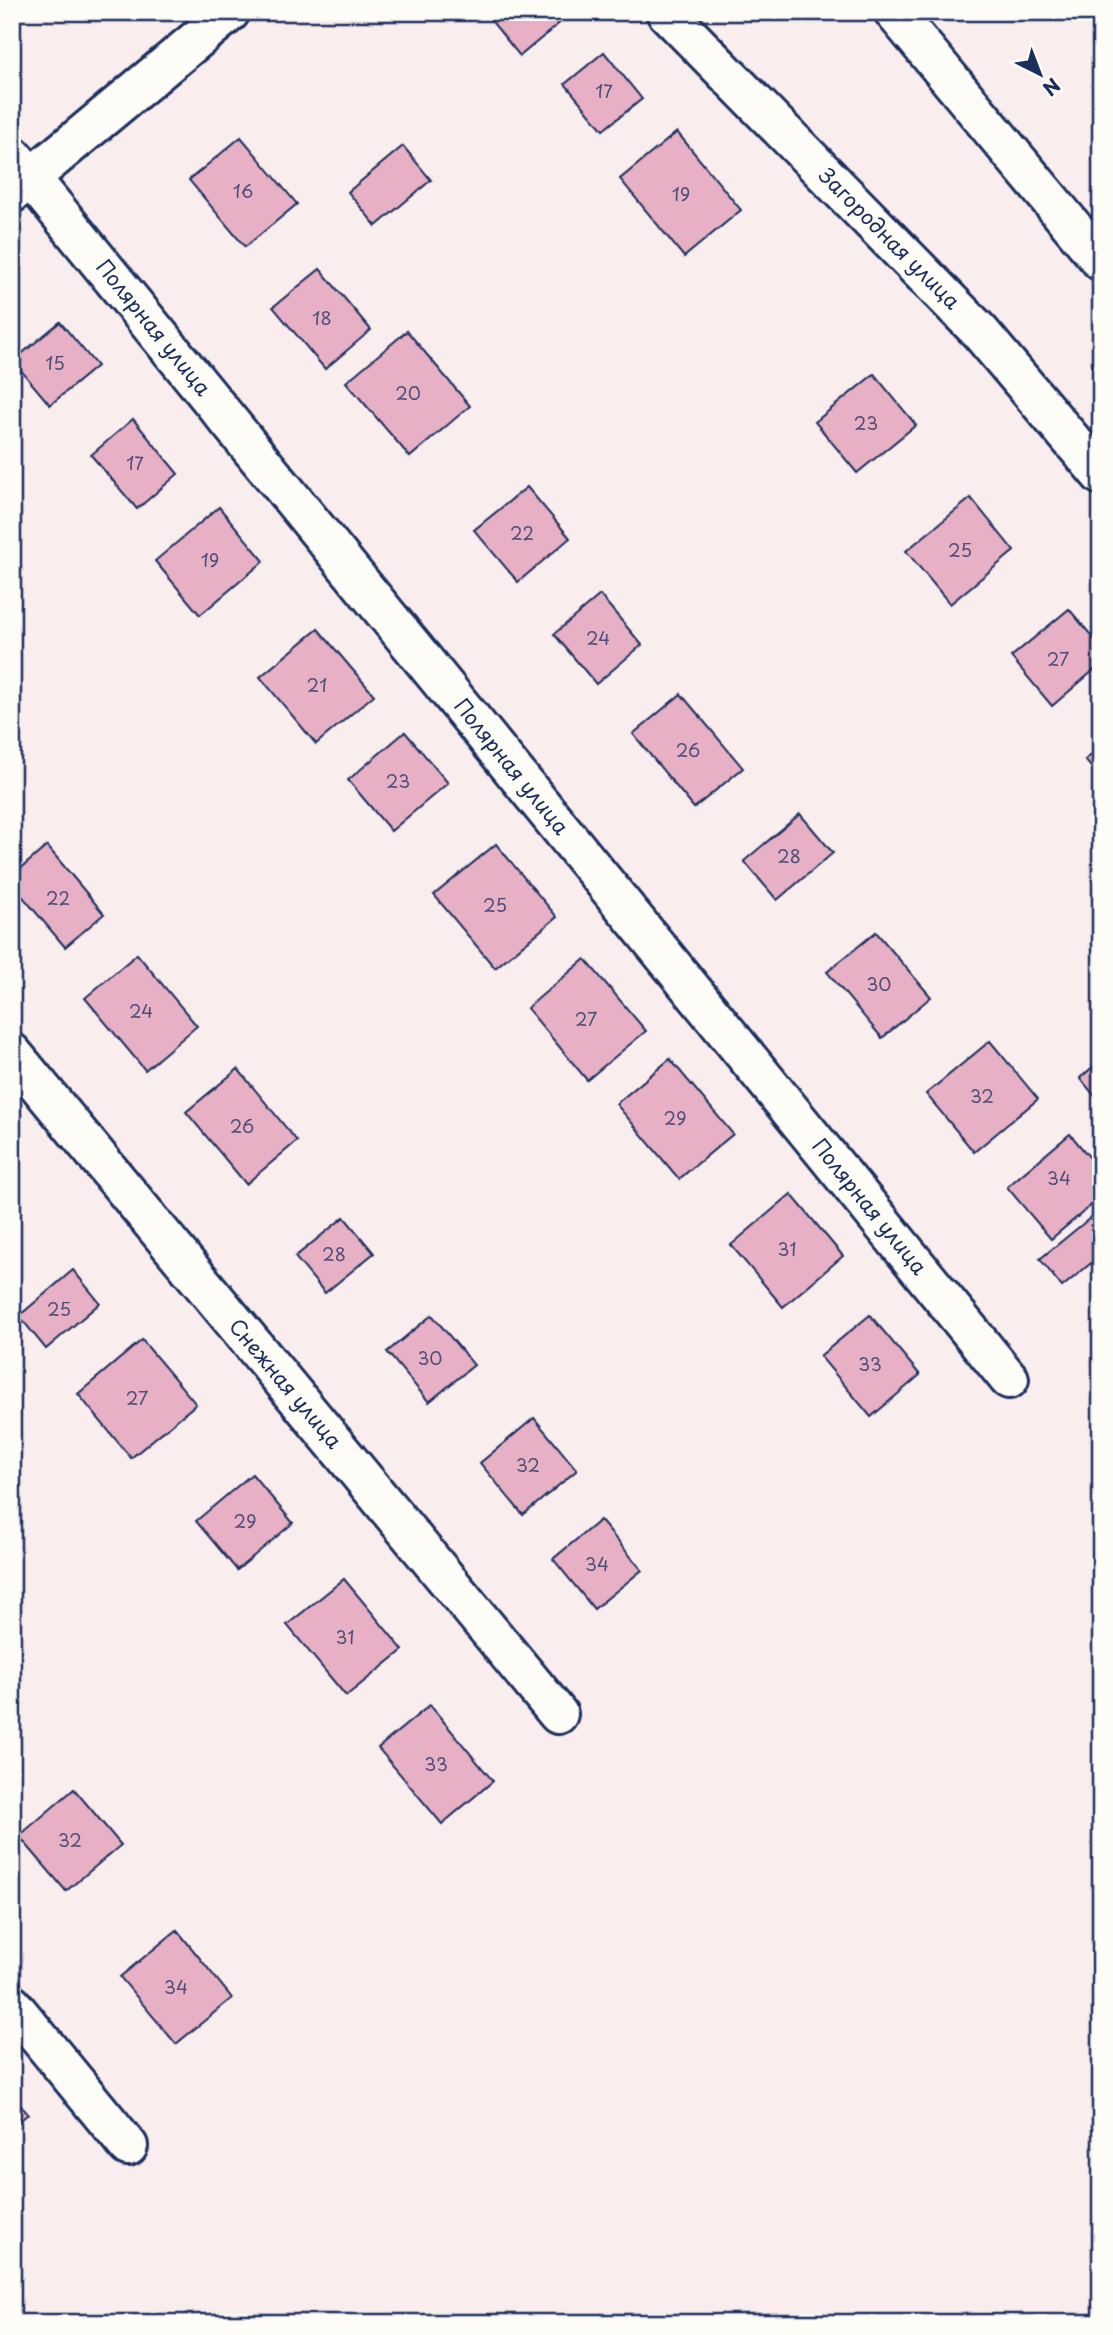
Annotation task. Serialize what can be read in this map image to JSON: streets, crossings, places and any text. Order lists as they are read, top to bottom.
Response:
{
  "streets": {
    "street": ["Загородная улица", "Полярная улица", "Снежная улица"]
  },
  "house_numbers": [
    "17",
    "16",
    "19",
    "18",
    "15",
    "20",
    "23",
    "17",
    "22",
    "25",
    "19",
    "24",
    "27",
    "21",
    "26",
    "23",
    "28",
    "22",
    "25",
    "30",
    "24",
    "27",
    "32",
    "29",
    "26",
    "34",
    "31",
    "28",
    "25",
    "30",
    "33",
    "27",
    "32",
    "29",
    "34",
    "31",
    "33",
    "32",
    "34"
  ],
  "north": "bottom right"
}
